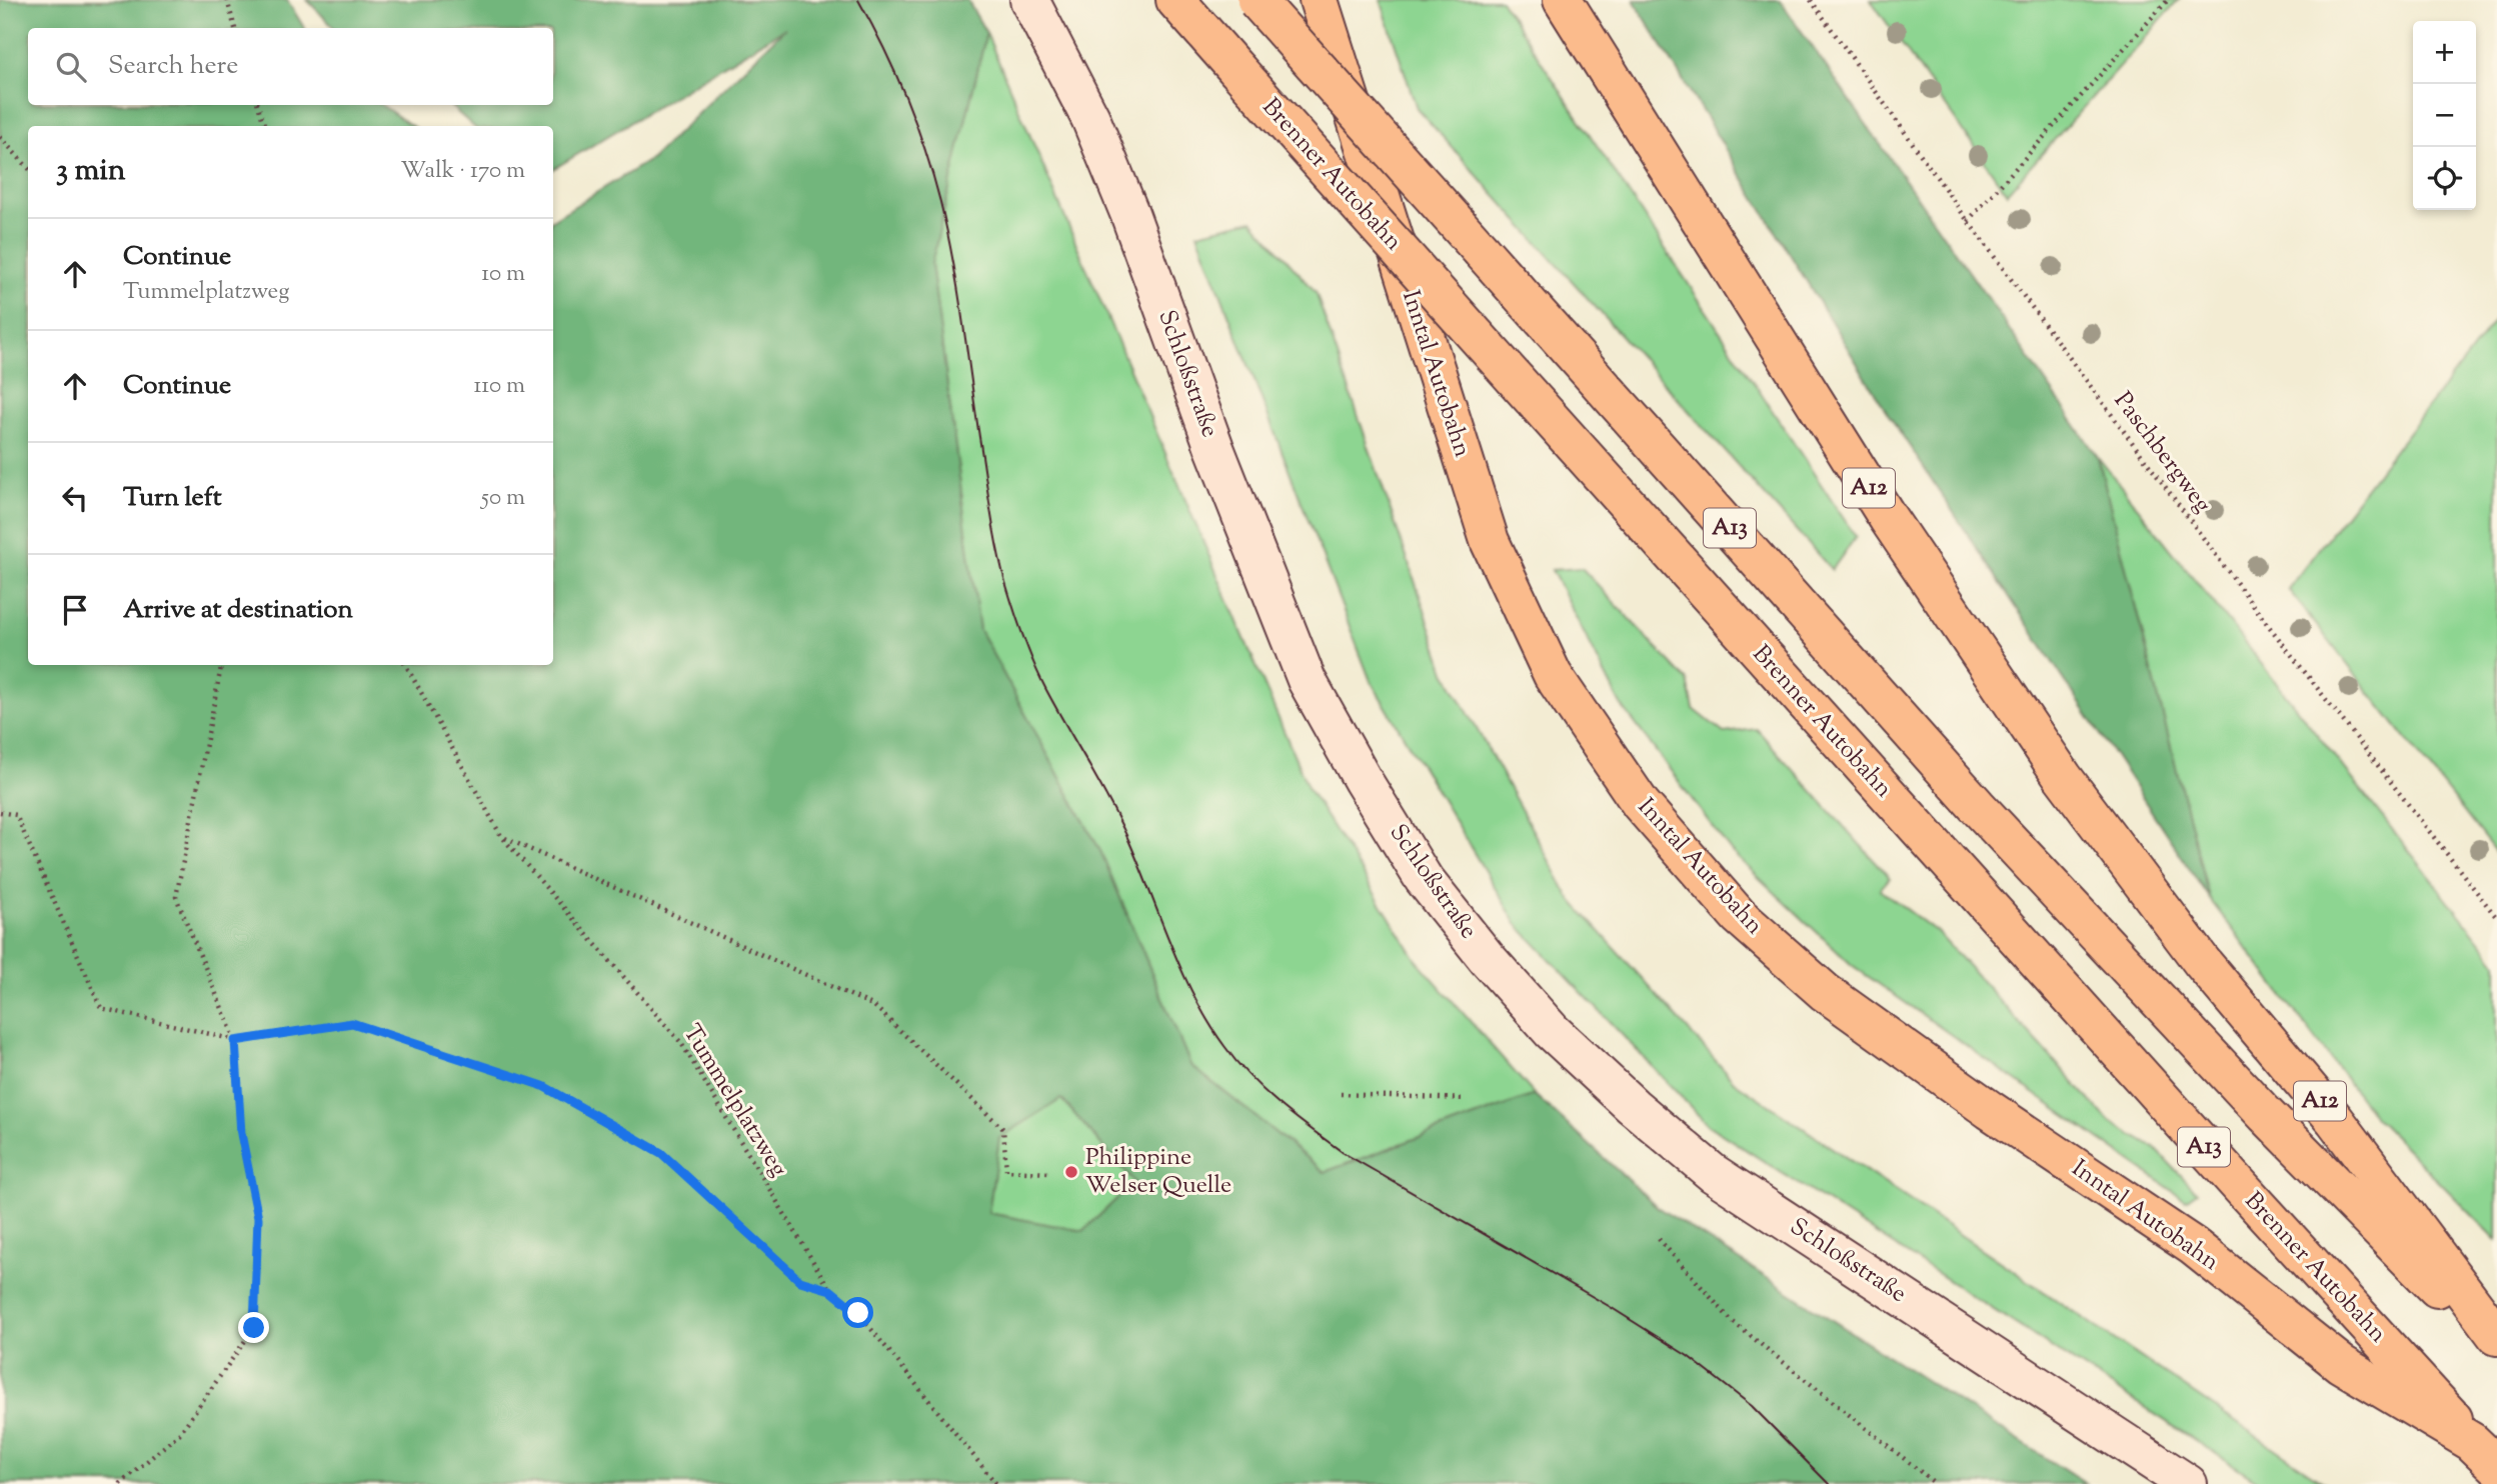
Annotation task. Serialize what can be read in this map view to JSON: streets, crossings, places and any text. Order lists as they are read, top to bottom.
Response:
{
  "streets": {
    "highway": [
      "Brenner Autobahn",
      "Inntal Autobahn",
      "A12",
      "A13"
    ],
    "main road": ["Schloßstraße"],
    "path": ["Paschbergweg", "Tummelplatzweg"]
  },
  "crossings": [
    ["Brenner Autobahn", "Inntal Autobahn"]
  ],
  "places": ["Philippine Welser Quelle"],
  "page": {
    "map_buttons": ["+", "−"],
    "search": "Search here",
    "heading": ["3 min", "Walk · 170 m"],
    "list": [
      ["Continue", "Tummelplatzweg", "10 m"],
      ["Continue", "110 m"],
      ["Turn left", "50 m"],
      "Arrive at destination"
    ]
  }
}
